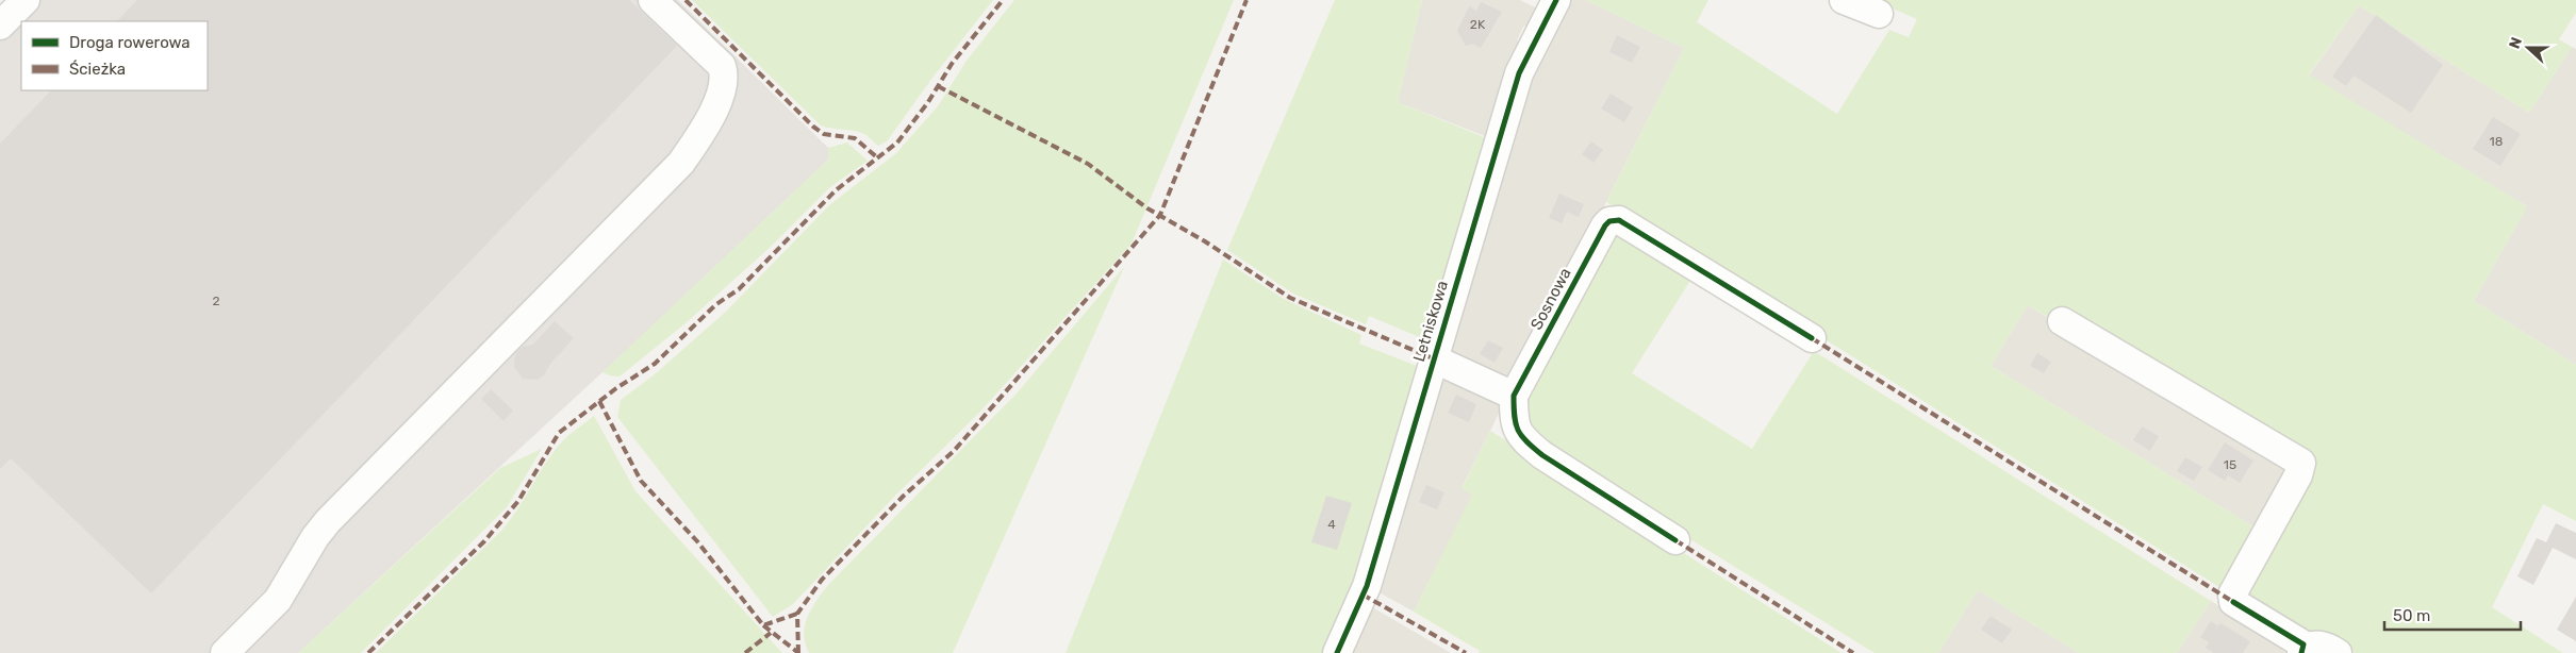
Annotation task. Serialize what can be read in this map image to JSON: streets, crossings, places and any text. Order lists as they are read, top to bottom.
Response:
{
  "streets": {
    "street": ["Sosnowa", "Letniskowa"]
  },
  "house_numbers": [
    "2K",
    "18",
    "2",
    "15",
    "4"
  ],
  "legend": ["Droga rowerowa", "Ścieżka"],
  "scale_bar": "50 m",
  "north": "left"
}
